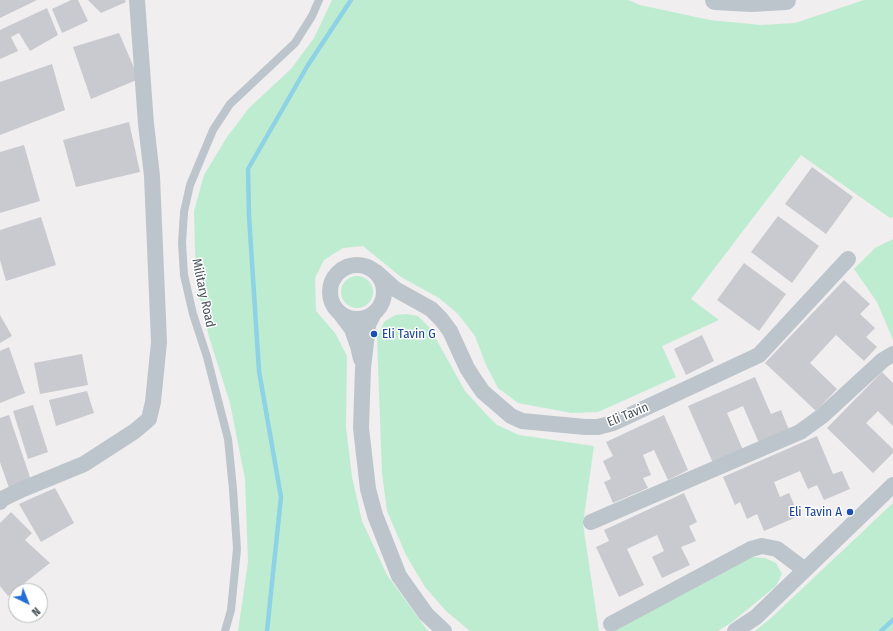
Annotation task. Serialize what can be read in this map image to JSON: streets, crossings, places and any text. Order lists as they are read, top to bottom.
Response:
{
  "streets": {
    "street": ["Eli Tavin"],
    "lane": ["Military Road"]
  },
  "places": ["Eli Tavin G", "Eli Tavin A"],
  "north": "bottom right"
}
